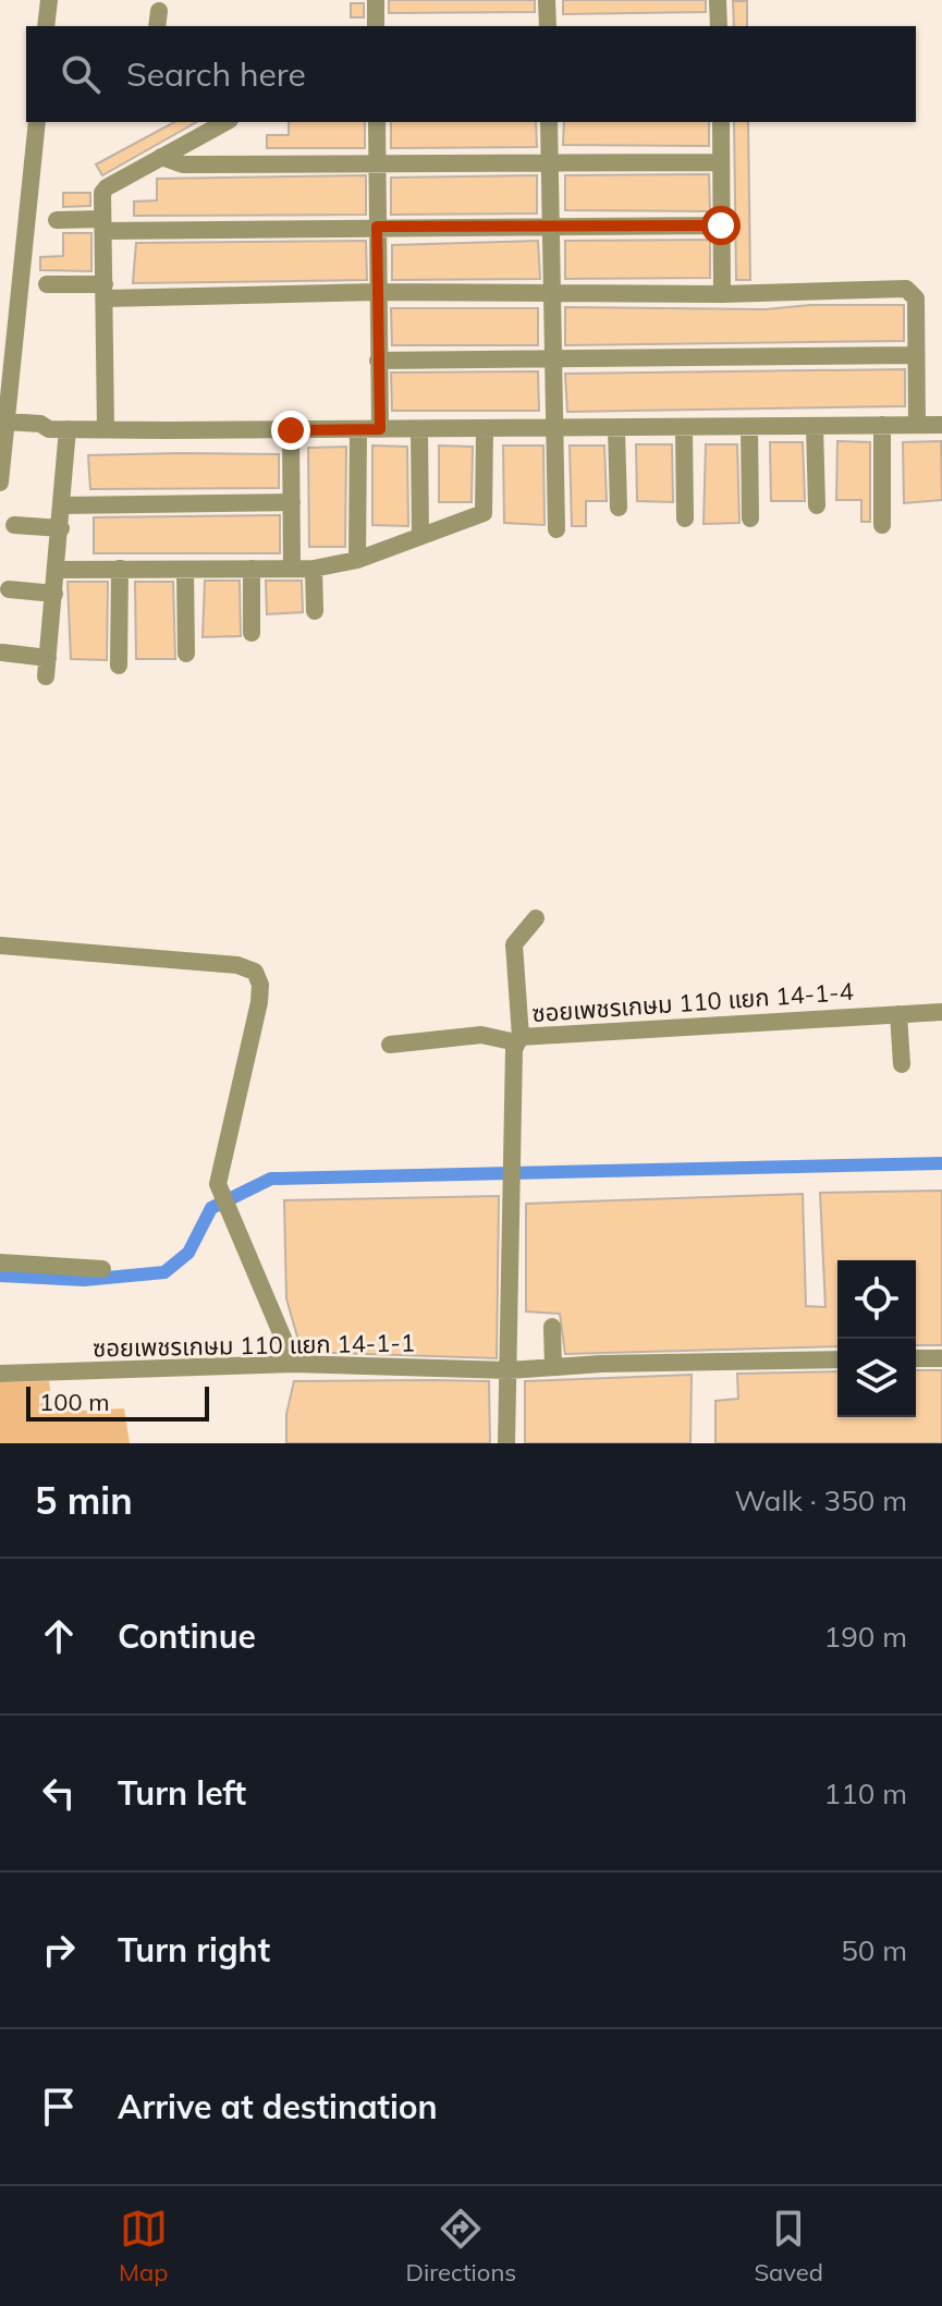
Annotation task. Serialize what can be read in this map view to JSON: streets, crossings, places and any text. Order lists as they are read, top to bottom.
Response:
{
  "streets": {
    "street": ["ซอยเพชรเกษม 110 แยก 14-1-4", "ซอยเพชรเกษม 110 แยก 14-1-1"]
  },
  "crossings": [
    ["ซอยเพชรเกษม 110 แยก 14-1-4", "ซอยเพชรเกษม 110 แยก 14-1-1"]
  ],
  "scale_bar": "100 m",
  "page": {
    "search": "Search here",
    "scale": "100 m",
    "heading": ["5 min", "Walk · 350 m"],
    "list": [
      ["Continue", "190 m"],
      ["Turn left", "110 m"],
      ["Turn right", "50 m"],
      "Arrive at destination"
    ],
    "nav": ["Map", "Directions", "Saved"]
  }
}
